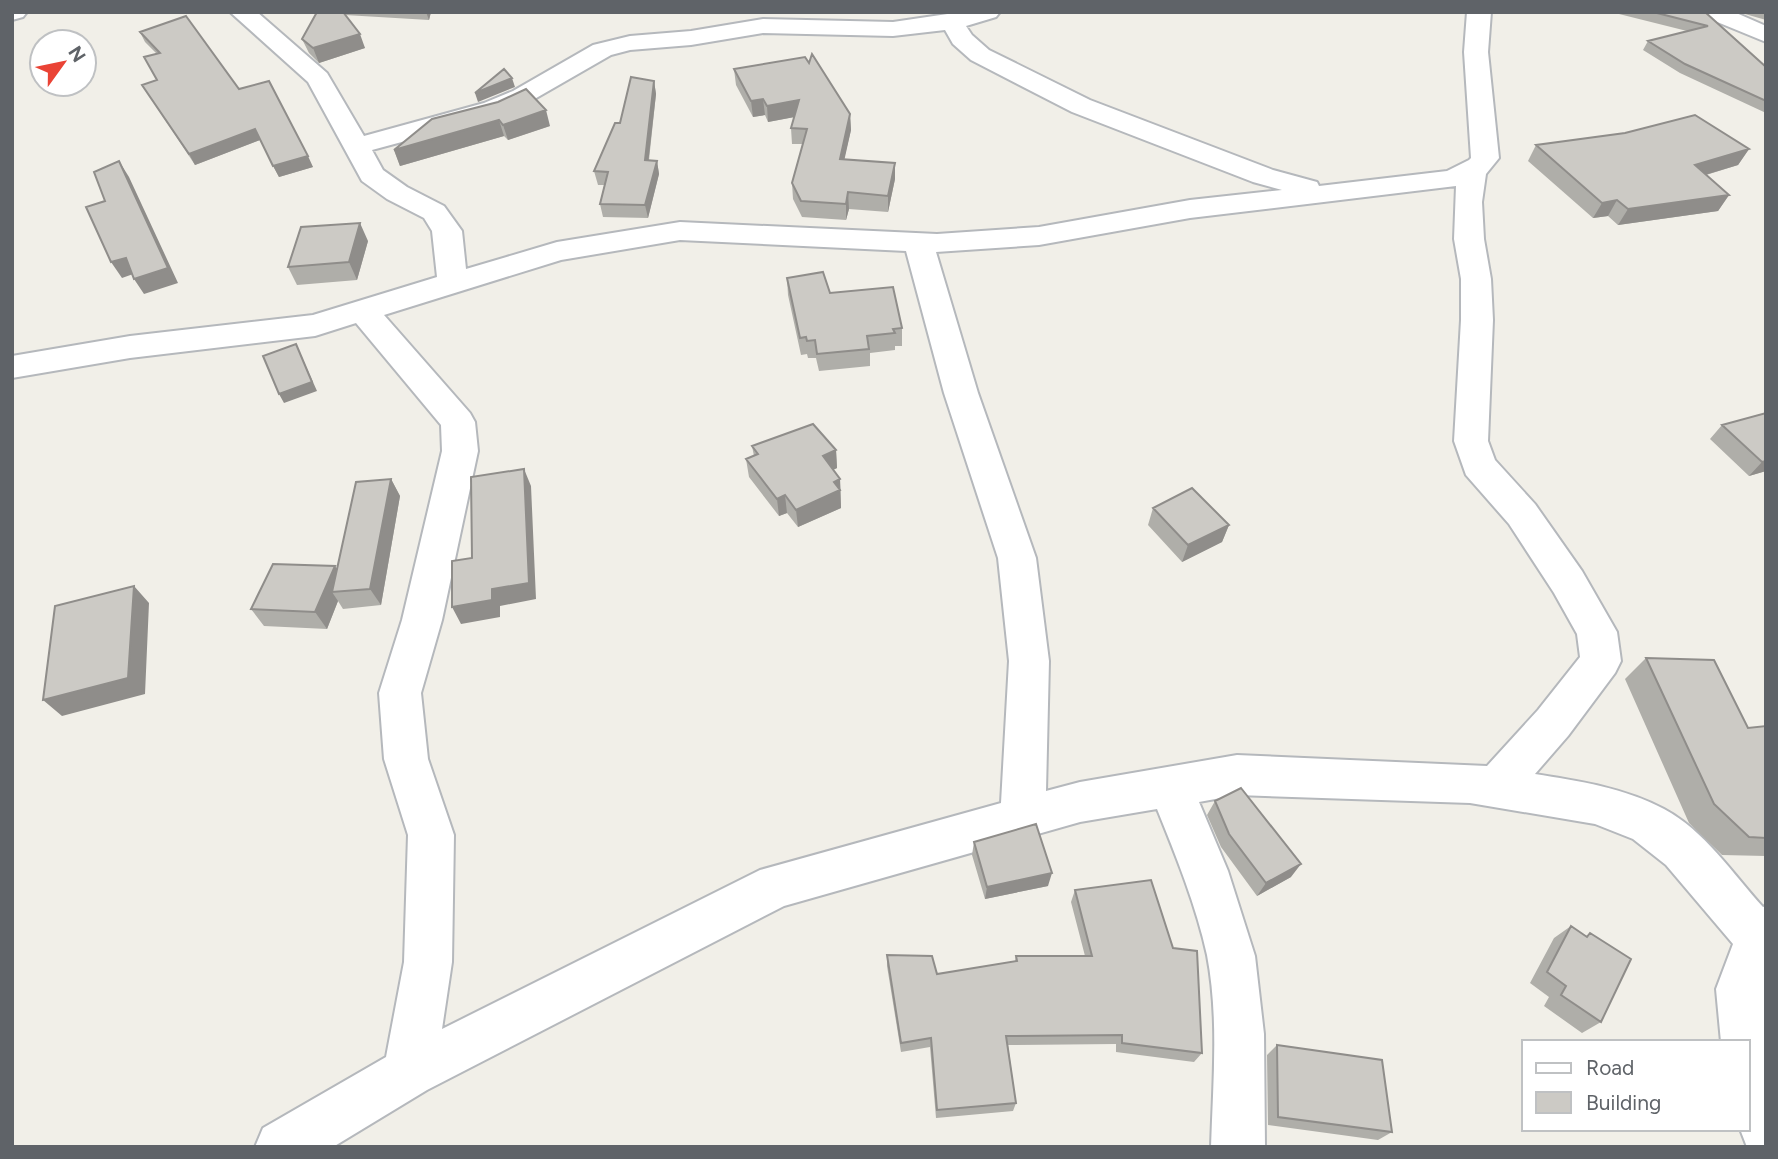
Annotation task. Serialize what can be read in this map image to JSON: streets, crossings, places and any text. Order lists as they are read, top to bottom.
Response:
{
  "legend": ["Road", "Building"],
  "north": "top right"
}
